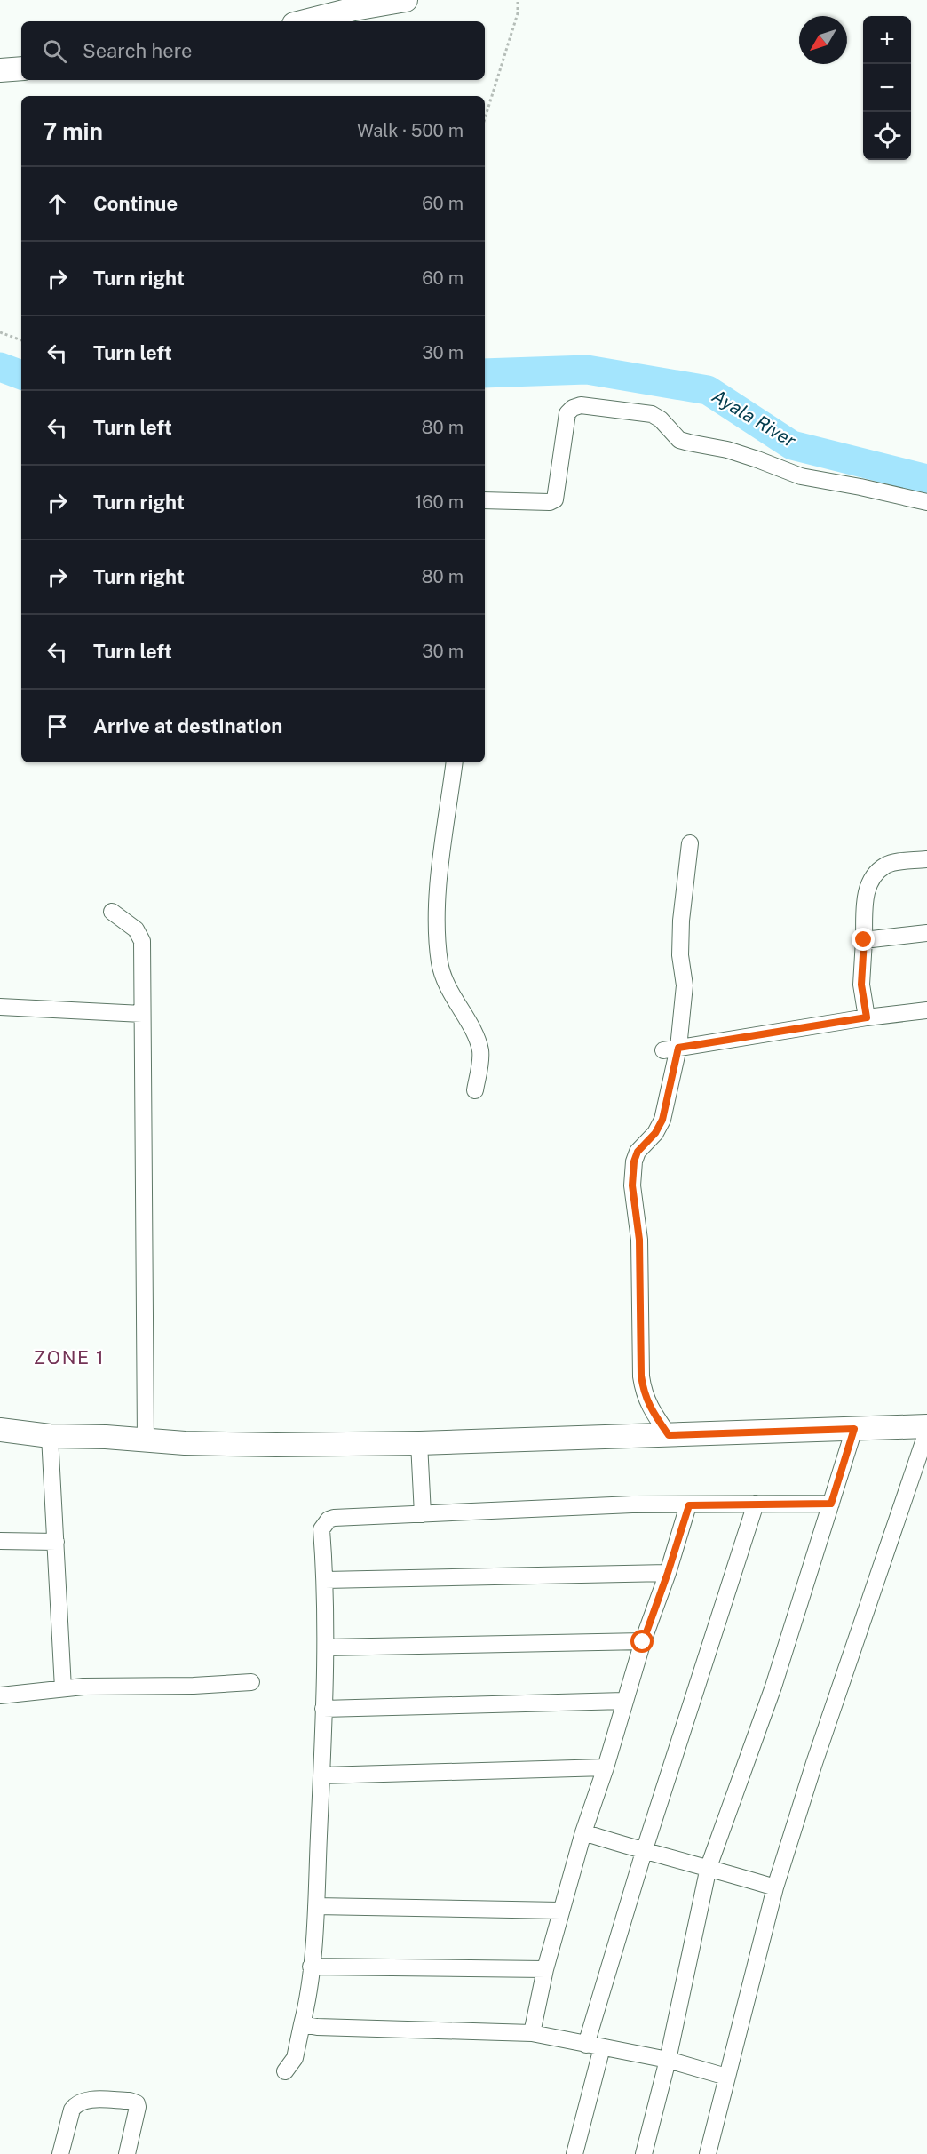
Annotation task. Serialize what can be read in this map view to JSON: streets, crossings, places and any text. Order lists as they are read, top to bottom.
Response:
{
  "districts": ["ZONE 1"],
  "water": ["Ayala River"],
  "north": "bottom left",
  "page": {
    "map_buttons": ["+", "−"],
    "search": "Search here",
    "heading": ["7 min", "Walk · 500 m"],
    "list": [
      ["Continue", "60 m"],
      ["Turn right", "60 m"],
      ["Turn left", "30 m"],
      ["Turn left", "80 m"],
      ["Turn right", "160 m"],
      ["Turn right", "80 m"],
      ["Turn left", "30 m"],
      "Arrive at destination"
    ]
  }
}
